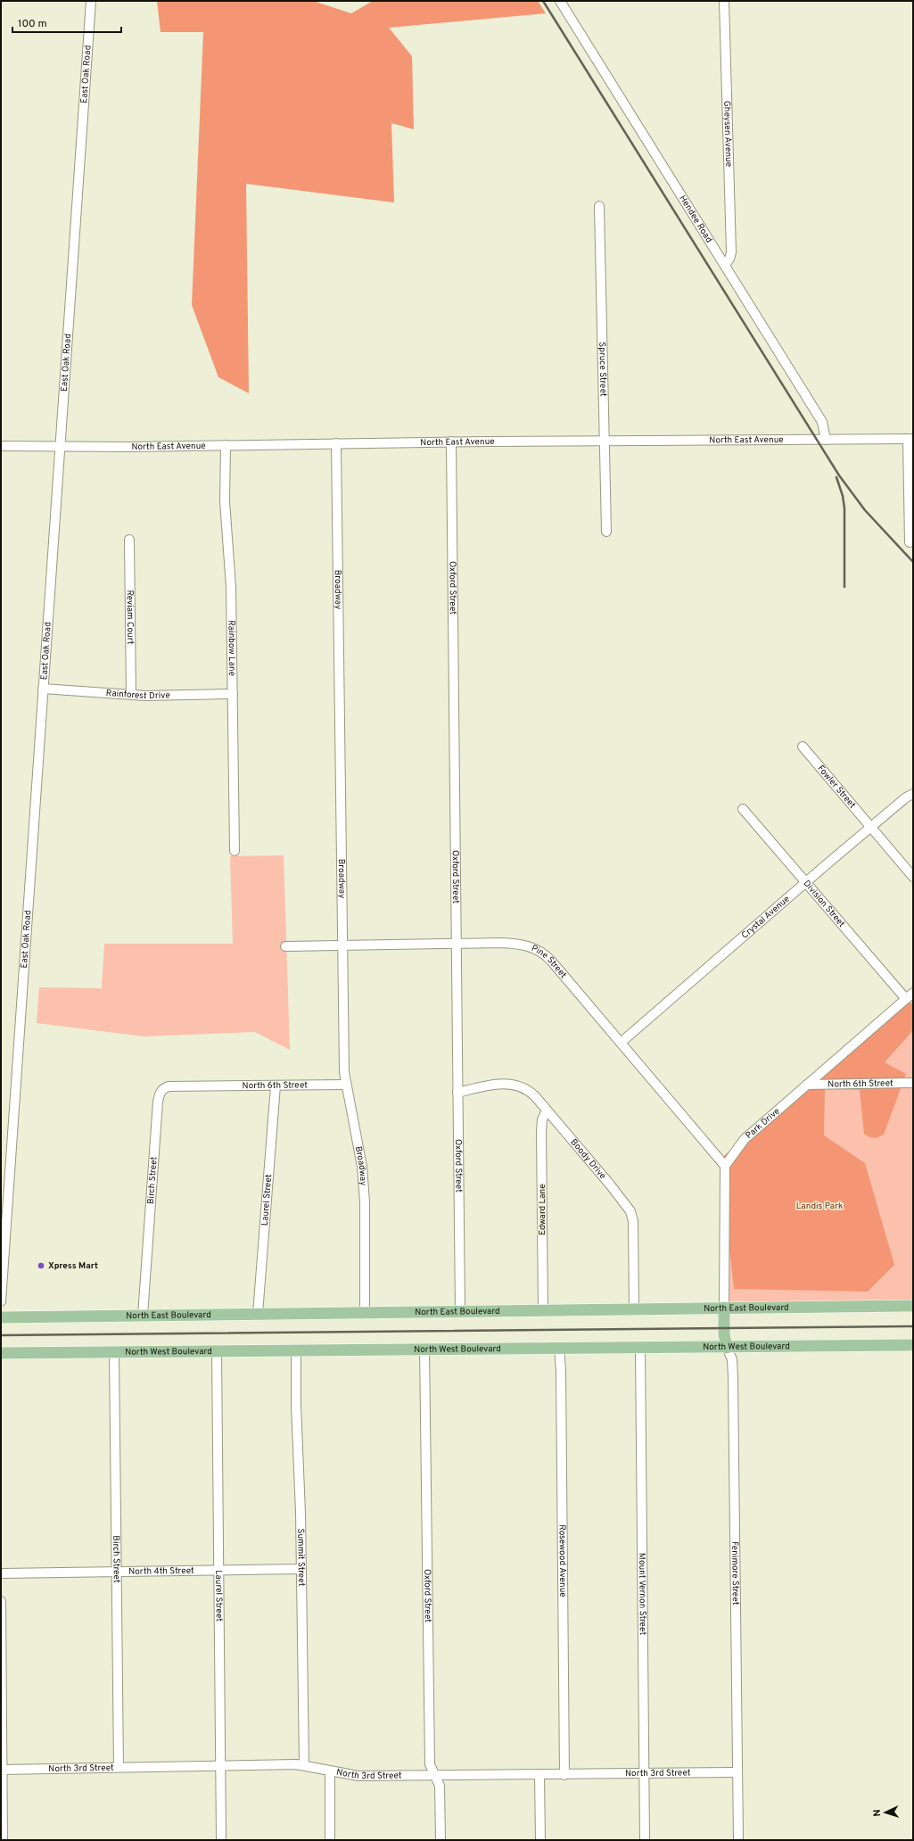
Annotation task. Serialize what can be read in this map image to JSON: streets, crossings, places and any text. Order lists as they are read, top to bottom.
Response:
{
  "streets": {
    "main road": ["North East Boulevard", "North West Boulevard", "Fenimore Street"],
    "street": [
      "East Oak Road",
      "Gheysen Avenue",
      "Hendee Road",
      "Spruce Street",
      "North East Avenue",
      "Oxford Street",
      "Broadway",
      "Reviam Court",
      "Rainbow Lane",
      "Rainforest Drive",
      "Fowler Street",
      "Division Street",
      "Crystal Avenue",
      "Pine Street",
      "North 6th Street",
      "Park Drive",
      "Boody Drive",
      "Birch Street",
      "Laurel Street",
      "Edward Lane",
      "Summit Street",
      "Rosewood Avenue",
      "North 4th Street",
      "Mount Vernon Street",
      "North 3rd Street"
    ]
  },
  "crossings": [
    ["East Oak Road", "North East Avenue"],
    ["East Oak Road", "Rainforest Drive"],
    ["Gheysen Avenue", "Hendee Road"],
    ["Hendee Road", "North East Avenue"],
    ["Spruce Street", "North East Avenue"],
    ["North East Avenue", "Oxford Street"],
    ["North East Avenue", "Broadway"],
    ["North East Avenue", "Rainbow Lane"],
    ["Oxford Street", "Pine Street"],
    ["Oxford Street", "Boody Drive"],
    ["Oxford Street", "North East Boulevard"],
    ["Oxford Street", "North West Boulevard"],
    ["Oxford Street", "North 3rd Street"],
    ["Broadway", "Pine Street"],
    ["Broadway", "North 6th Street"],
    ["Broadway", "North East Boulevard"],
    ["Reviam Court", "Rainforest Drive"],
    ["Rainbow Lane", "Rainforest Drive"],
    ["Fowler Street", "Crystal Avenue"],
    ["Division Street", "Crystal Avenue"],
    ["Division Street", "Park Drive"],
    ["Crystal Avenue", "Pine Street"],
    ["Pine Street", "Park Drive"],
    ["North 6th Street", "Park Drive"],
    ["North 6th Street", "Birch Street"],
    ["North 6th Street", "Laurel Street"],
    ["Boody Drive", "Edward Lane"],
    ["Boody Drive", "North East Boulevard"],
    ["Birch Street", "North East Boulevard"],
    ["Birch Street", "North West Boulevard"],
    ["Birch Street", "North 4th Street"],
    ["Birch Street", "North 3rd Street"],
    ["Laurel Street", "North East Boulevard"],
    ["Laurel Street", "North West Boulevard"],
    ["Laurel Street", "North 4th Street"],
    ["Laurel Street", "North 3rd Street"],
    ["Edward Lane", "North East Boulevard"],
    ["North East Boulevard", "Fenimore Street"],
    ["North West Boulevard", "Summit Street"],
    ["North West Boulevard", "Rosewood Avenue"],
    ["North West Boulevard", "Fenimore Street"],
    ["North West Boulevard", "Mount Vernon Street"],
    ["Summit Street", "North 4th Street"],
    ["Summit Street", "North 3rd Street"],
    ["Rosewood Avenue", "North 3rd Street"],
    ["Fenimore Street", "North 3rd Street"],
    ["Mount Vernon Street", "North 3rd Street"]
  ],
  "parks": ["Landis Park"],
  "places": ["Xpress Mart"],
  "scale_bar": "100 m",
  "north": "left"
}
